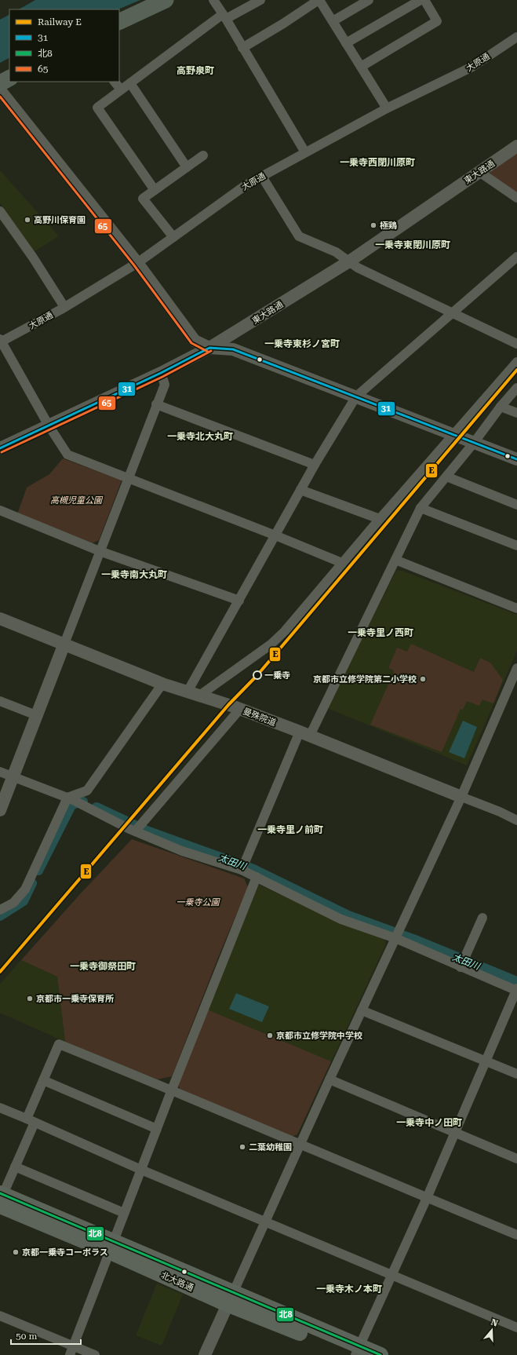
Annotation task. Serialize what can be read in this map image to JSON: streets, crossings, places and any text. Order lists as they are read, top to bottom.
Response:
{
  "streets": {
    "main road": ["北大路通"],
    "street": ["大原通", "東大路通", "曼殊院道"]
  },
  "districts": [
    "高野泉町",
    "一乗寺西閉川原町",
    "一乗寺東閉川原町",
    "一乗寺東杉ノ宮町",
    "一乗寺北大丸町",
    "一乗寺南大丸町",
    "一乗寺里ノ西町",
    "一乗寺里ノ前町",
    "一乗寺御祭田町",
    "一乗寺中ノ田町",
    "一乗寺木ノ本町"
  ],
  "water": ["太田川"],
  "parks": ["高槻児童公園", "一乗寺公園"],
  "places": [
    "高野川保育園",
    "極鶏",
    "一乗寺",
    "京都市立修学院第二小学校",
    "京都市一乗寺保育所",
    "京都市立修学院中学校",
    "二葉幼稚園",
    "京都一乗寺コーポラス"
  ],
  "lines": [
    "transit line 65",
    "transit line 31",
    "rail line E",
    "transit line 北8"
  ],
  "legend": [
    "Railway E",
    "31",
    "北8",
    "65"
  ],
  "scale_bar": "50 m",
  "north": "top"
}
